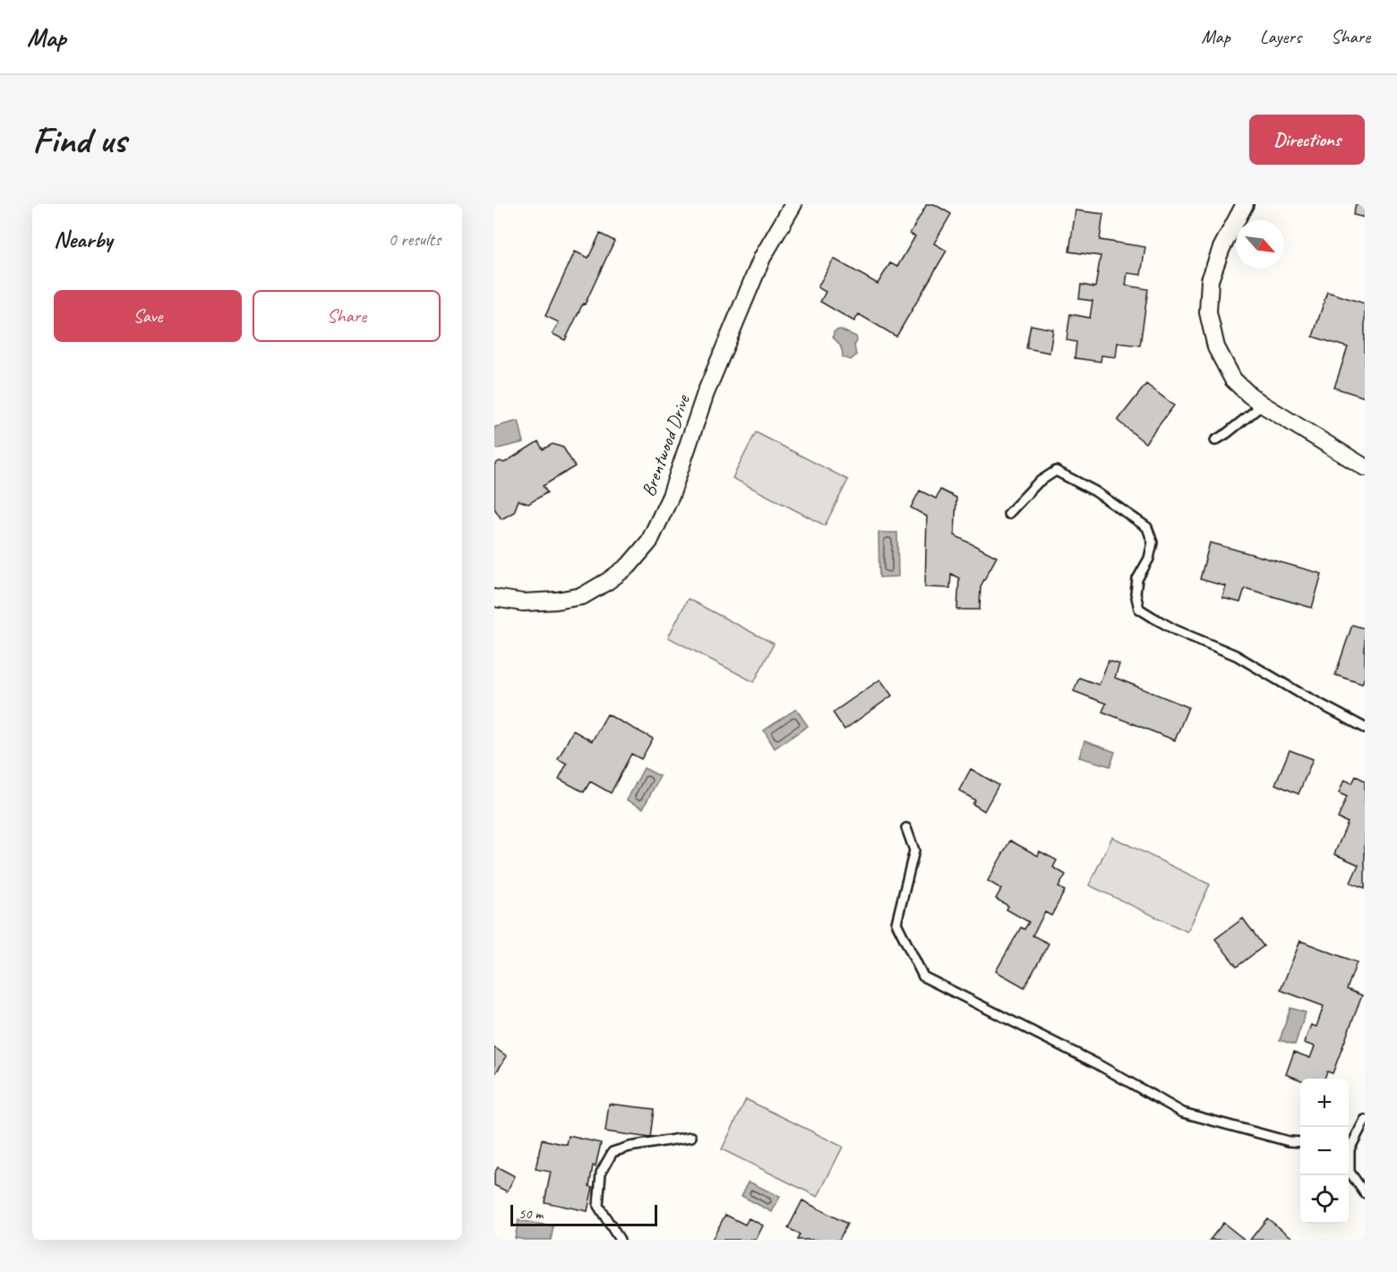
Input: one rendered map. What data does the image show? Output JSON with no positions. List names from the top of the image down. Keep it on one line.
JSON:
{"streets":{"street":["Brentwood Drive"]},"scale_bar":"50 m","north":"bottom right","page":{"header":"Map","nav":["Map","Layers","Share"],"buttons":["Directions",["Save","Share"]],"title":"Find us","heading":["Nearby","0 results"],"map_buttons":["+","−"],"scale":"50 m"}}
